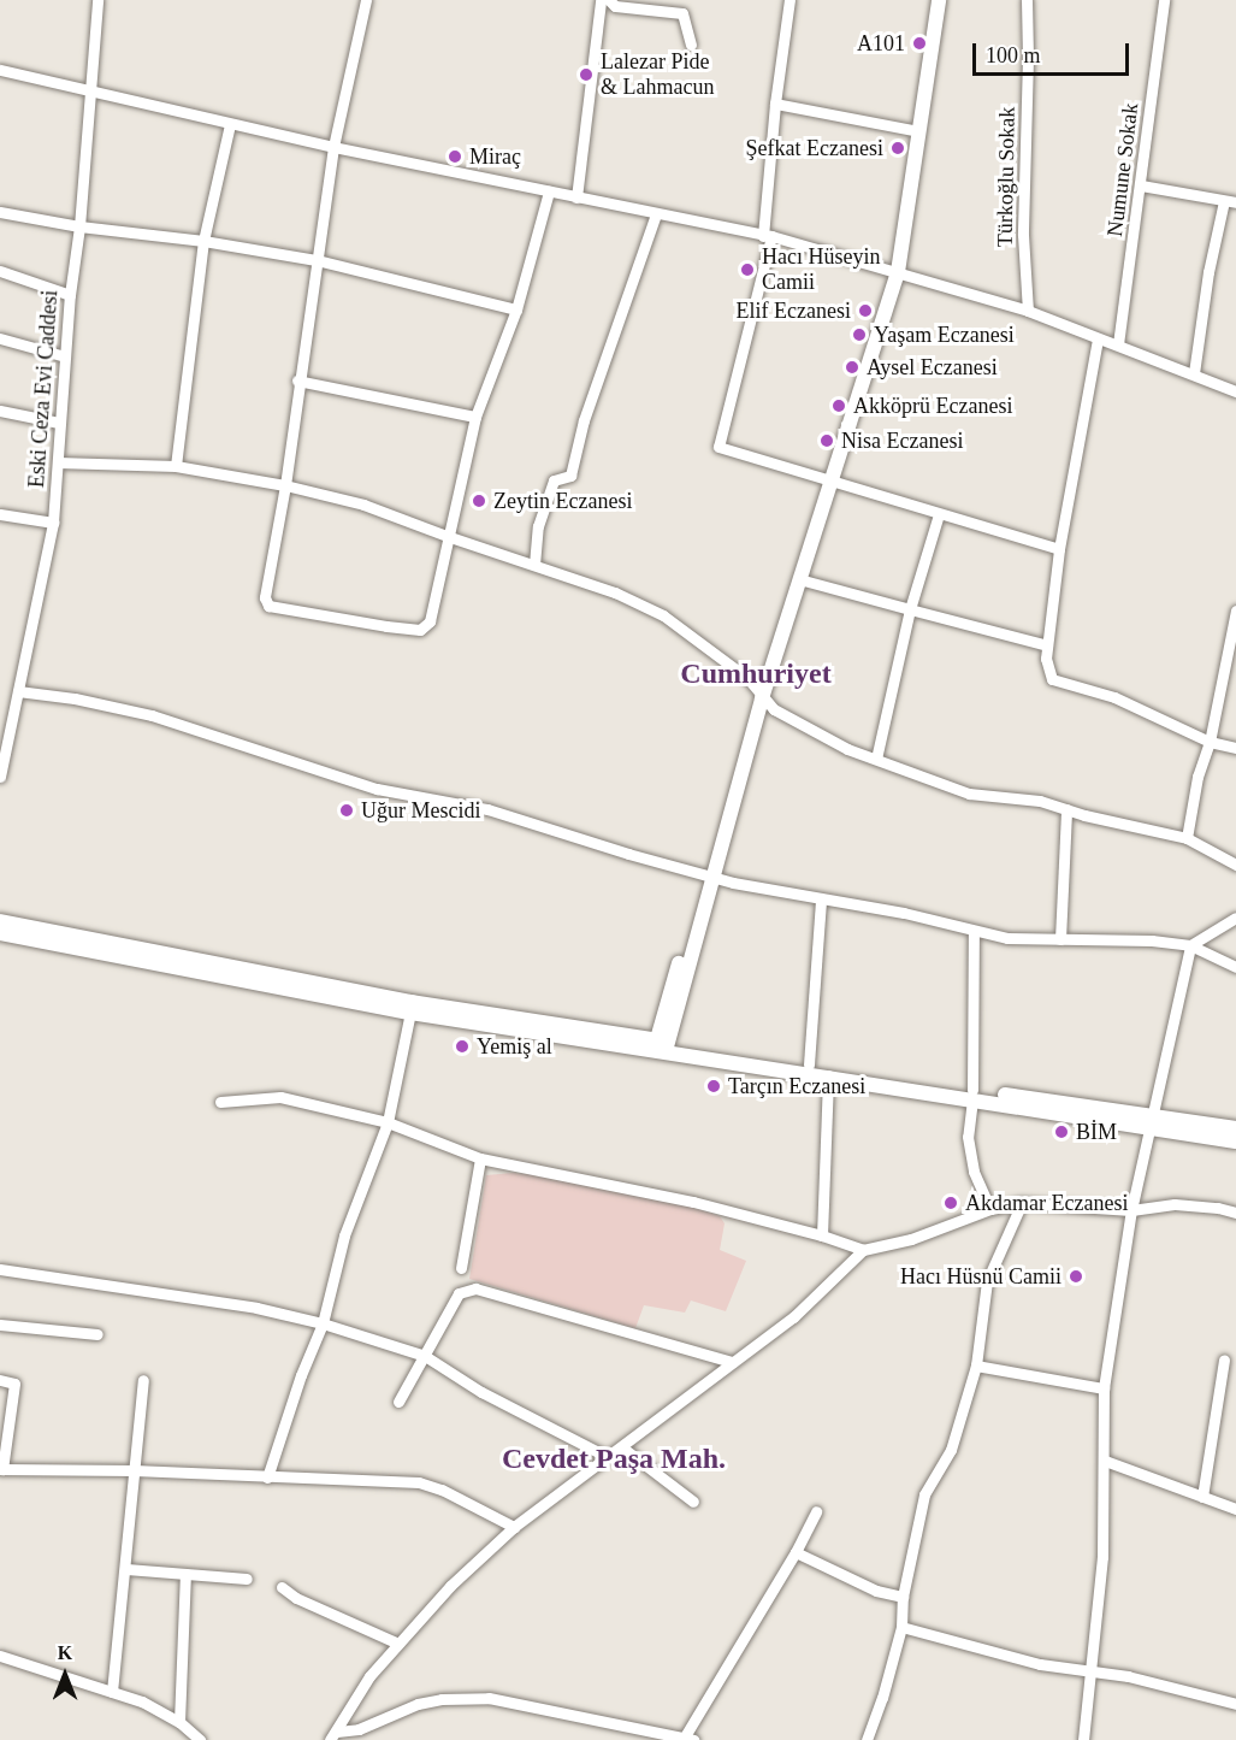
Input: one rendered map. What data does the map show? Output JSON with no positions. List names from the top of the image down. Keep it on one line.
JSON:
{"streets":{"street":["Numune Sokak","Türkoğlu Sokak","Eski Ceza Evi Caddesi"]},"districts":["Cumhuriyet","Cevdet Paşa Mah."],"places":["A101","Lalezar Pide & Lahmacun","Şefkat Eczanesi","Miraç","Hacı Hüseyin Camii","Elif Eczanesi","Yaşam Eczanesi","Aysel Eczanesi","Akköprü Eczanesi","Nisa Eczanesi","Zeytin Eczanesi","Uğur Mescidi","Yemiş al","Tarçın Eczanesi","BİM","Akdamar Eczanesi","Hacı Hüsnü Camii"],"scale_bar":"100 m","north":"top"}
